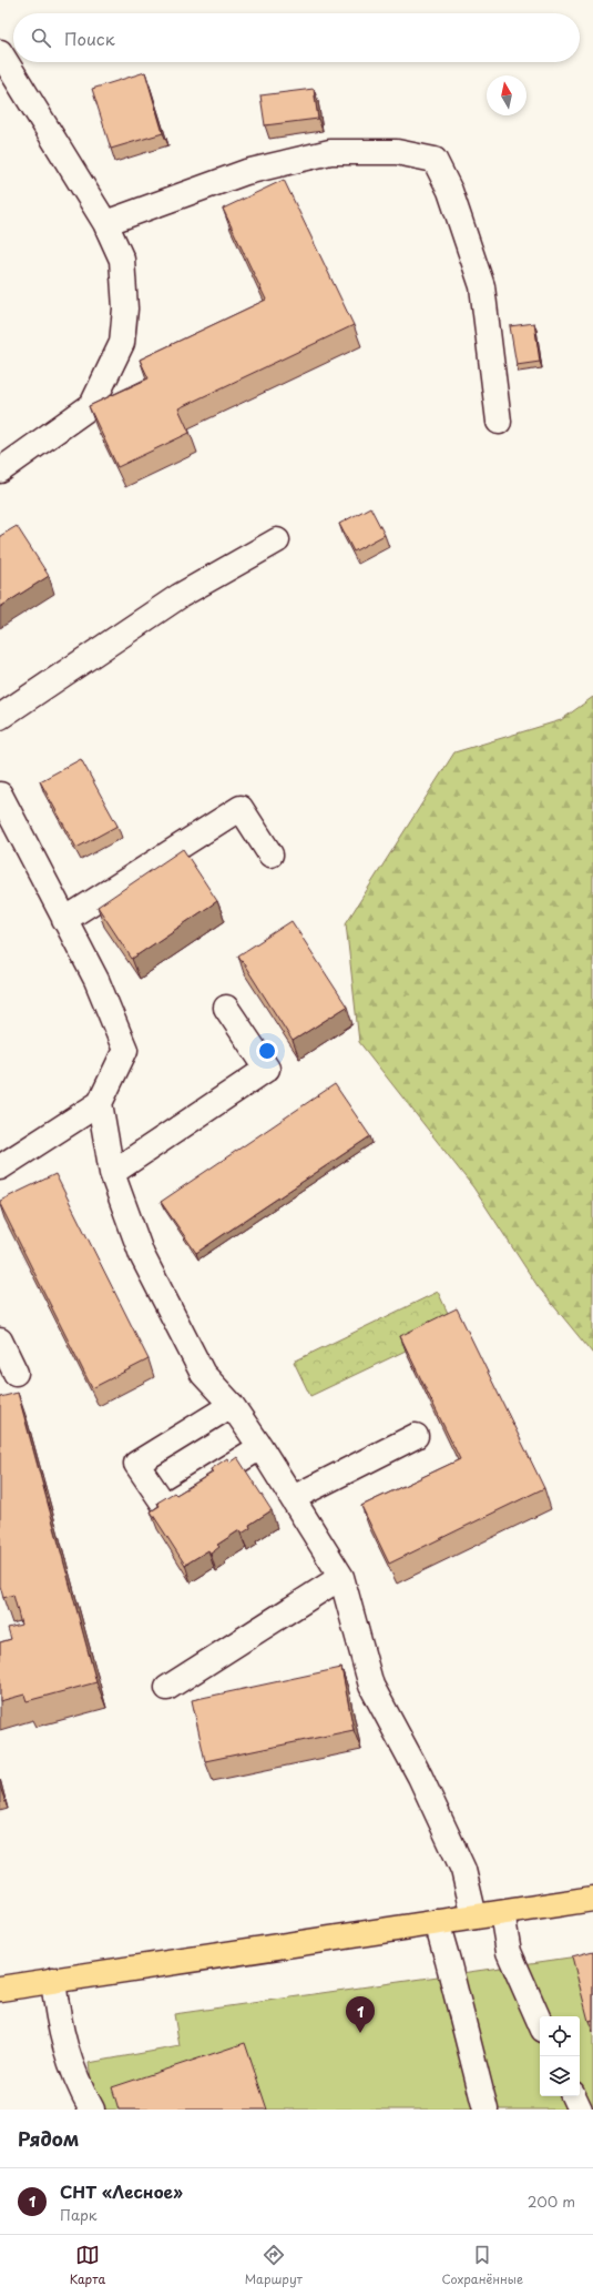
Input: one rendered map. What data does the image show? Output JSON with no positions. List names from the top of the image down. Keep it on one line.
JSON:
{"north":"top","page":{"search":"Поиск","pins":"1","heading":"Рядом","list":[{"mark":"1","name":"СНТ «Лесное»","note":"Парк","value":"200 m"}],"nav":["Карта","Маршрут","Сохранённые"]}}
